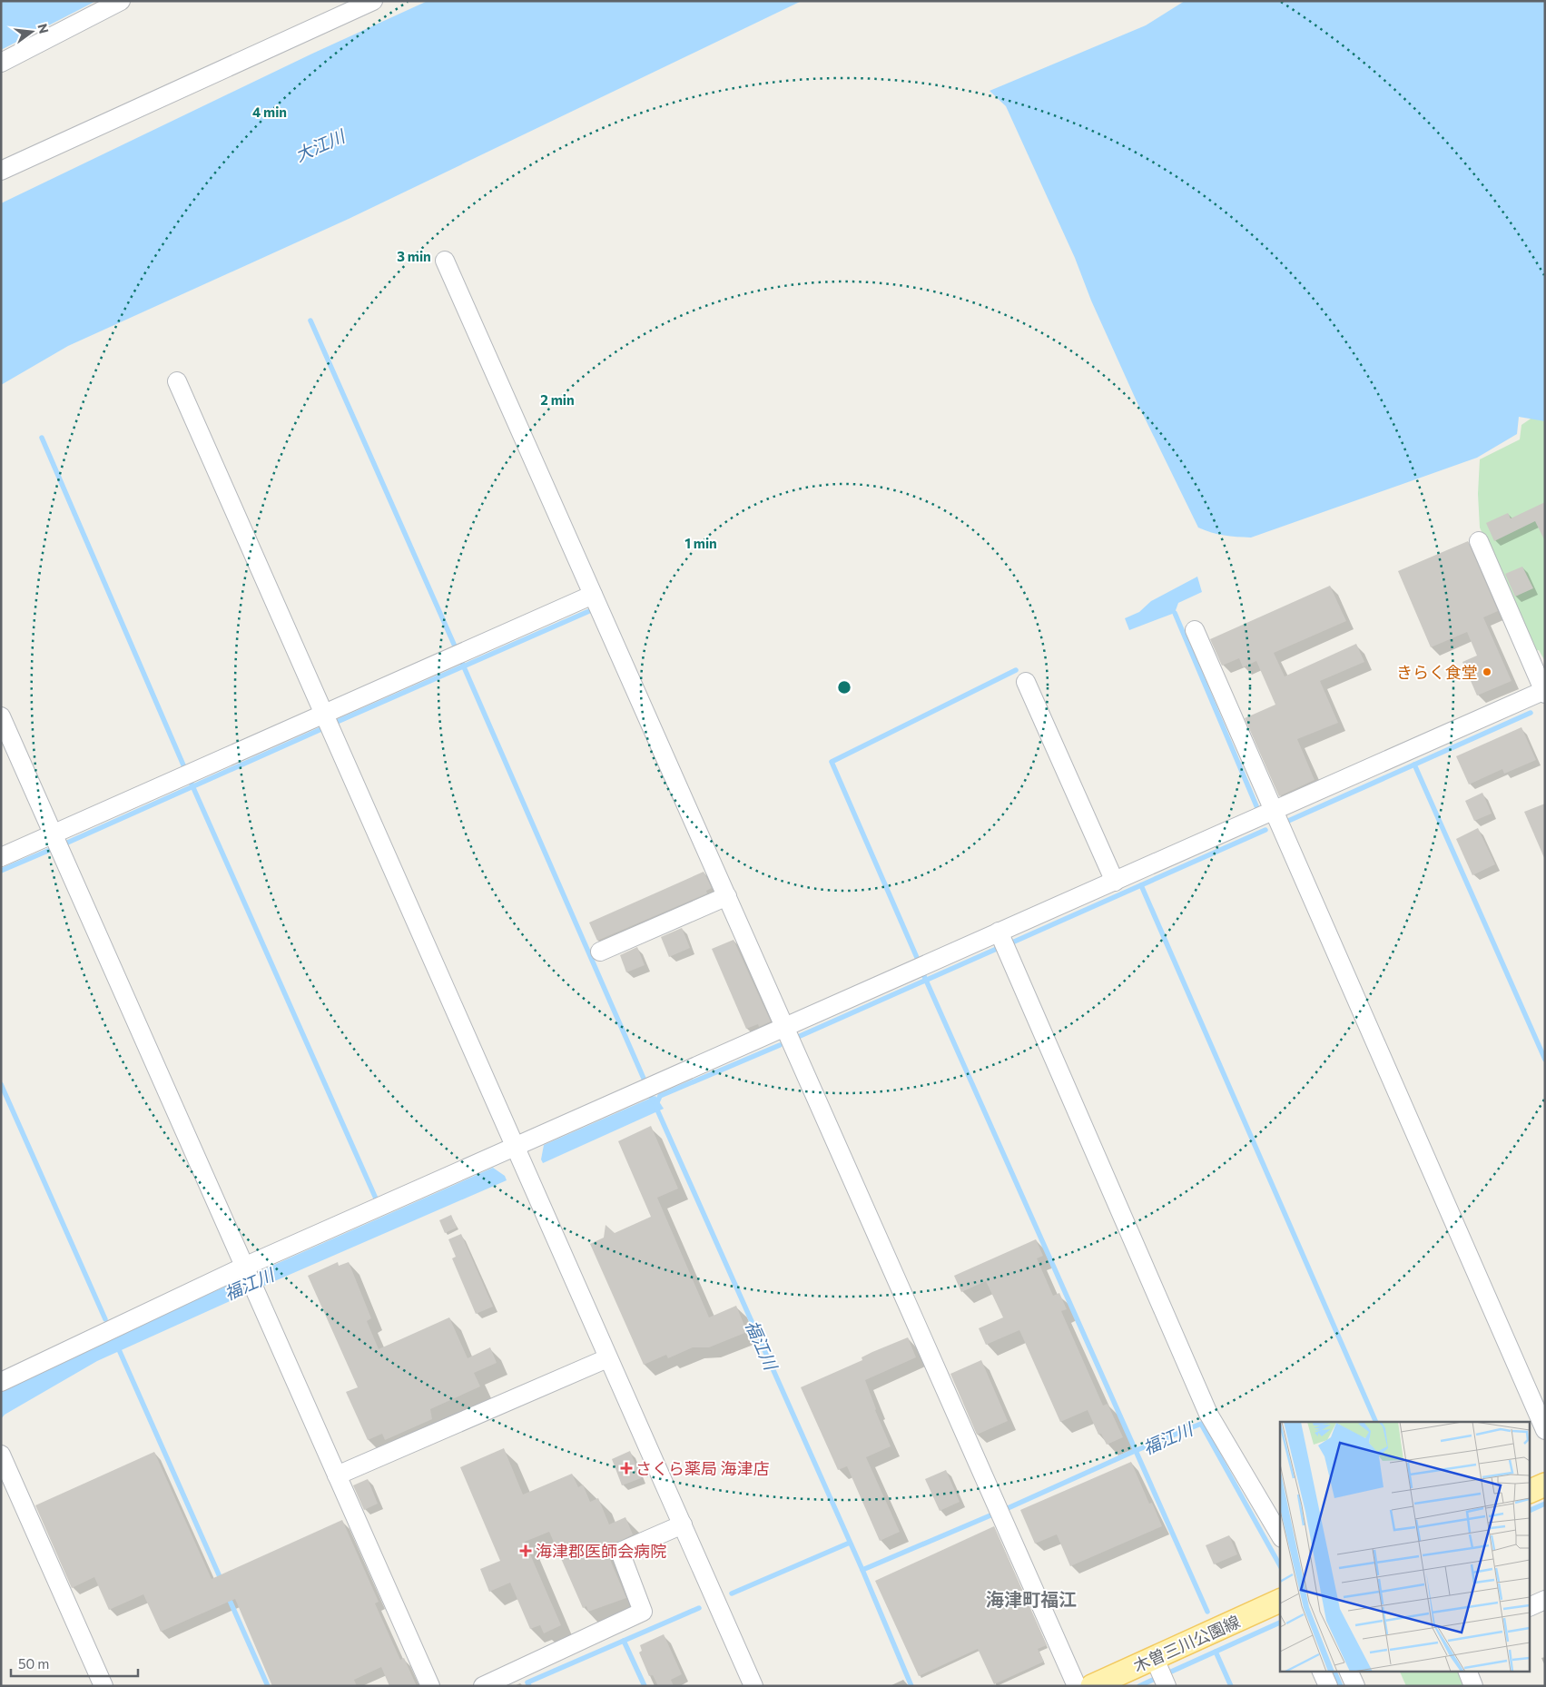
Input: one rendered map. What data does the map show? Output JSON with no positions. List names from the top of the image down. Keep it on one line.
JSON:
{"streets":{"main road":["木曽三川公園線"]},"districts":["海津町福江"],"water":["大江川","福江川"],"places":{"other":["きらく食堂"],"health":["さくら薬局 海津店","海津郡医師会病院"]},"scale_bar":"50 m","north":"right","rings":["4 min","3 min","2 min","1 min"]}
